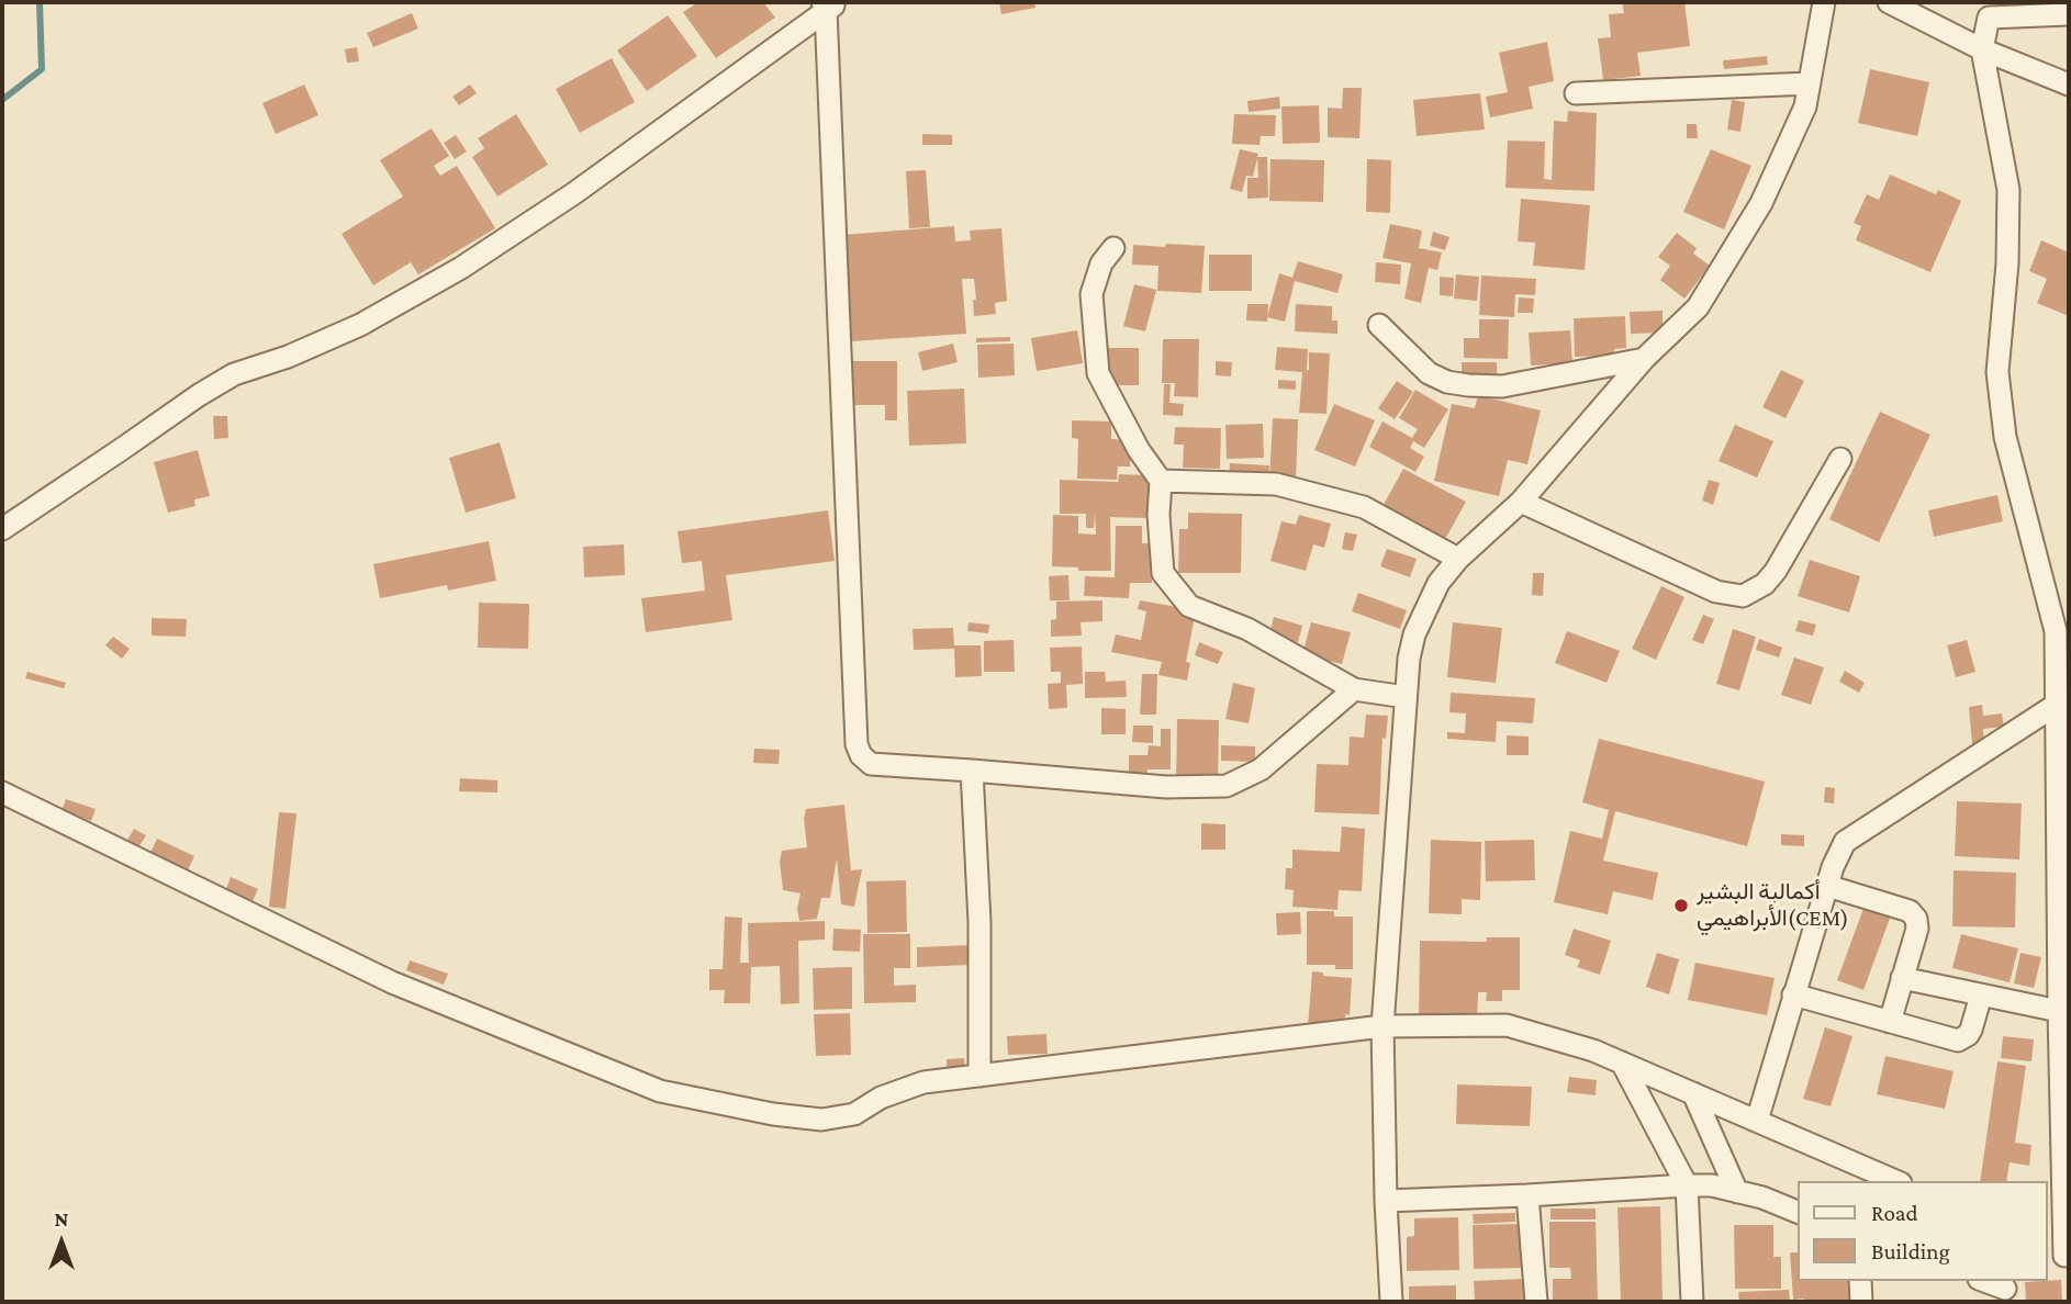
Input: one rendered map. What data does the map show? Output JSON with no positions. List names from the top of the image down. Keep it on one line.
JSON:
{"places":["أكمالية البشير الأبراهيمي(CEM)"],"legend":["Road","Building"],"north":"top"}
